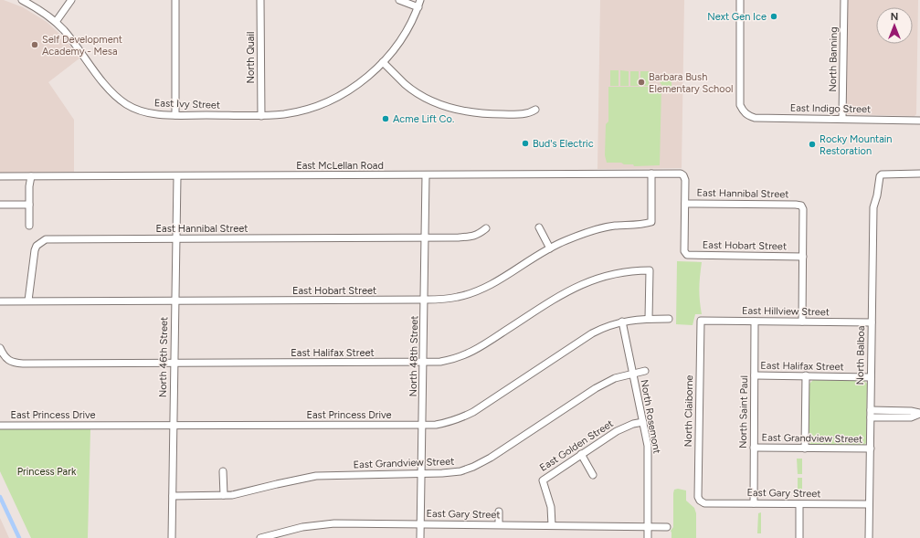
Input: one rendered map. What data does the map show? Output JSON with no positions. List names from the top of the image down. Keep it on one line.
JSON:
{"streets":{"street":["North Quail","North Banning","East Ivy Street","East Indigo Street","East McLellan Road","East Hannibal Street","East Hobart Street","East Hillview Street","East Halifax Street","North Balboa","North 48th Street","North 46th Street","North Claiborne","North Saint Paul","East Princess Drive","North Rosemont","East Grandview Street","East Golden Street","East Gary Street"]},"crossings":[["North Quail","East Ivy Street"],["North Banning","East Indigo Street"],["East McLellan Road","East Hannibal Street"],["East McLellan Road","East Hobart Street"],["East McLellan Road","North 48th Street"],["East McLellan Road","North 46th Street"],["East Hannibal Street","East Hobart Street"],["East Hannibal Street","North 48th Street"],["East Hannibal Street","North 46th Street"],["East Hobart Street","North 48th Street"],["East Hobart Street","North 46th Street"],["East Hillview Street","North Balboa"],["East Hillview Street","North Claiborne"],["East Hillview Street","North Saint Paul"],["East Halifax Street","North Balboa"],["East Halifax Street","North 48th Street"],["East Halifax Street","North 46th Street"],["East Halifax Street","North Saint Paul"],["East Halifax Street","East Princess Drive"],["North Balboa","East Grandview Street"],["North Balboa","East Gary Street"],["North 48th Street","East Princess Drive"],["North 48th Street","East Grandview Street"],["North 48th Street","East Gary Street"],["North 46th Street","East Princess Drive"],["North 46th Street","East Grandview Street"],["North Claiborne","East Gary Street"],["North Saint Paul","East Grandview Street"],["North Saint Paul","East Gary Street"],["East Princess Drive","North Rosemont"],["North Rosemont","East Grandview Street"],["North Rosemont","East Golden Street"],["North Rosemont","East Gary Street"],["East Golden Street","East Gary Street"]],"parks":["Princess Park"],"places":["Next Gen Ice","Self Development Academy - Mesa","Barbara Bush Elementary School","Acme Lift Co.","Bud's Electric","Rocky Mountain Restoration"],"north":"top"}
